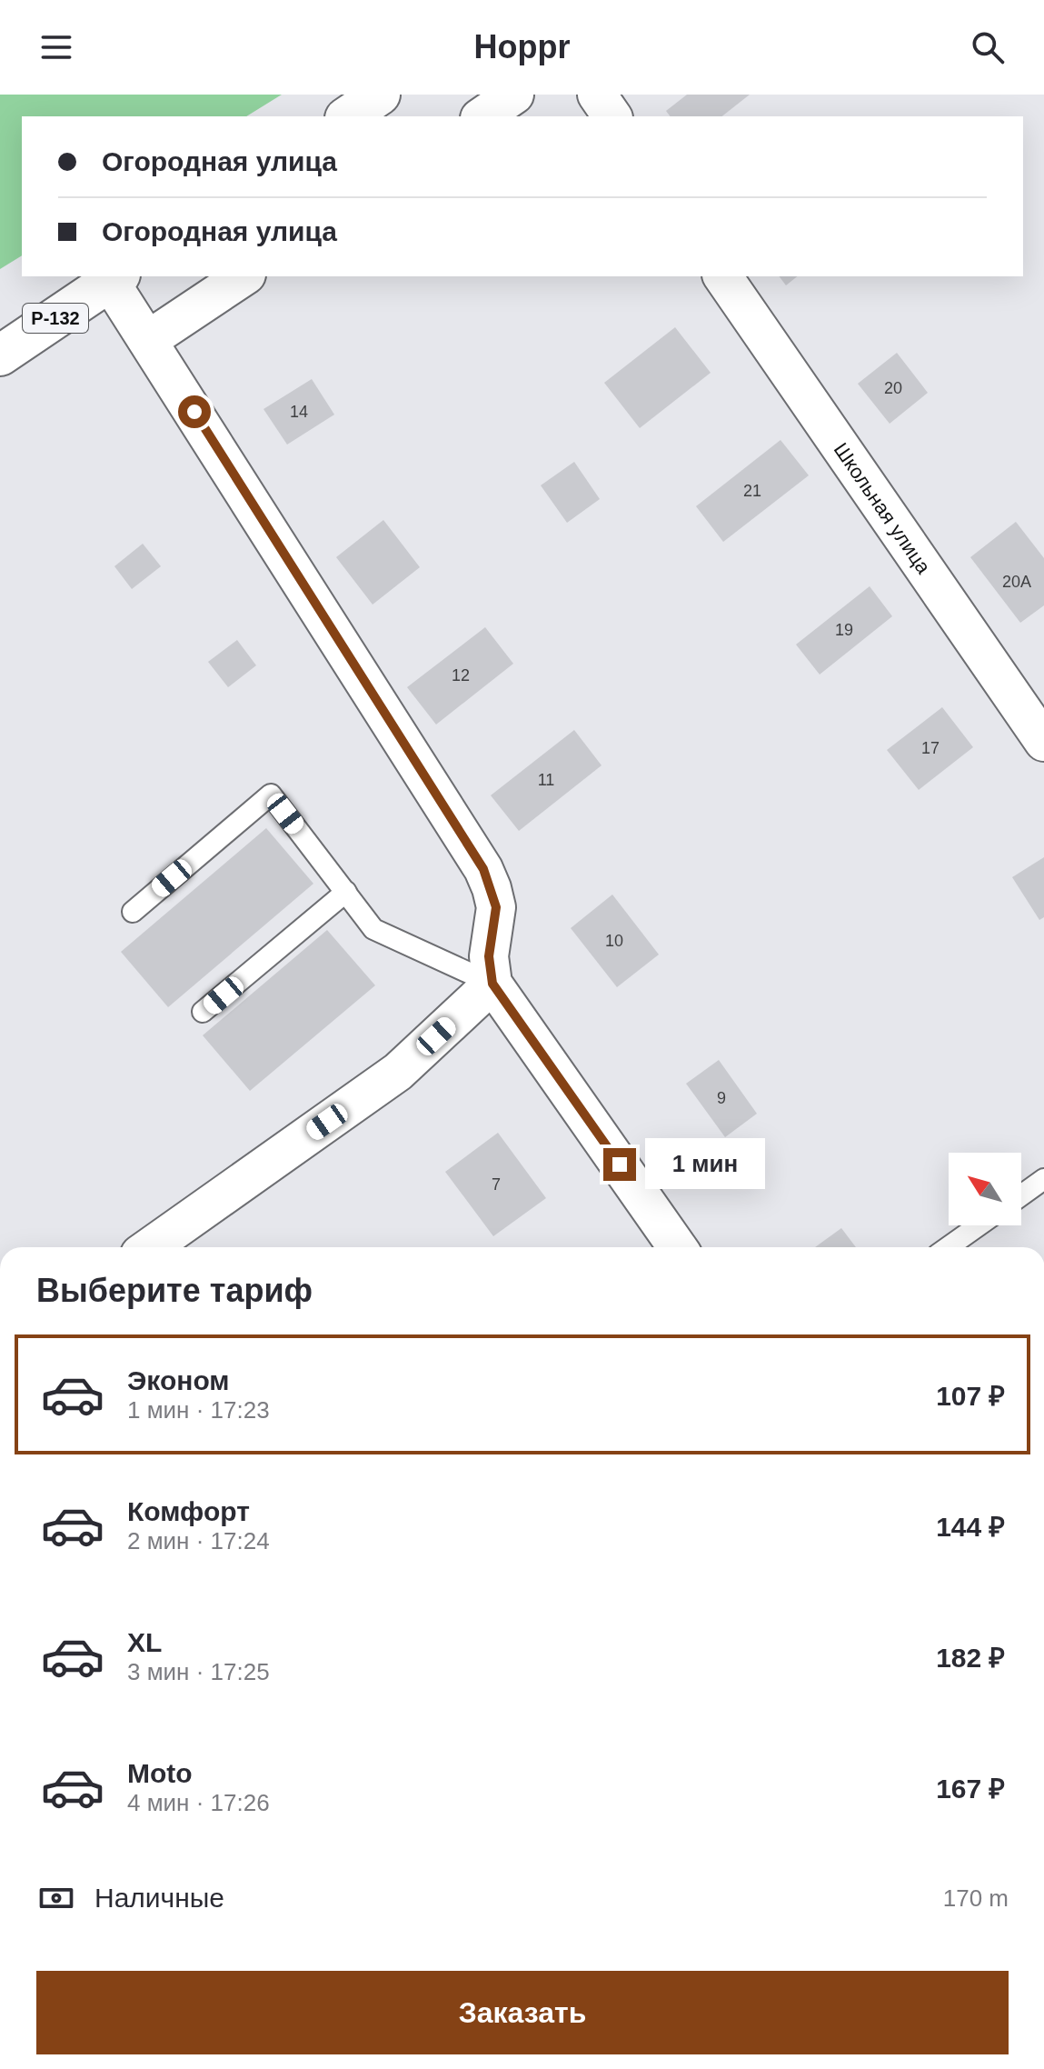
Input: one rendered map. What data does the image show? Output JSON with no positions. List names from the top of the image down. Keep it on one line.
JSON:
{"streets":{"highway":["Р-132"],"street":["Школьная улица"]},"house_numbers":["20","14","21","20А","19","12","17","11","10","9","7"],"north":"top left","page":{"header":"Hoppr","banner":["Огородная улица","Огородная улица"],"bubble":"1 мин","heading":"Выберите тариф","list":[{"name":"Эконом","note":"1 мин · 17:23","value":"107 ₽"},{"name":"Комфорт","note":"2 мин · 17:24","value":"144 ₽"},{"name":"XL","note":"3 мин · 17:25","value":"182 ₽"},{"name":"Moto","note":"4 мин · 17:26","value":"167 ₽"}],"pay":["Наличные","170 m"],"buttons":"Заказать"}}
